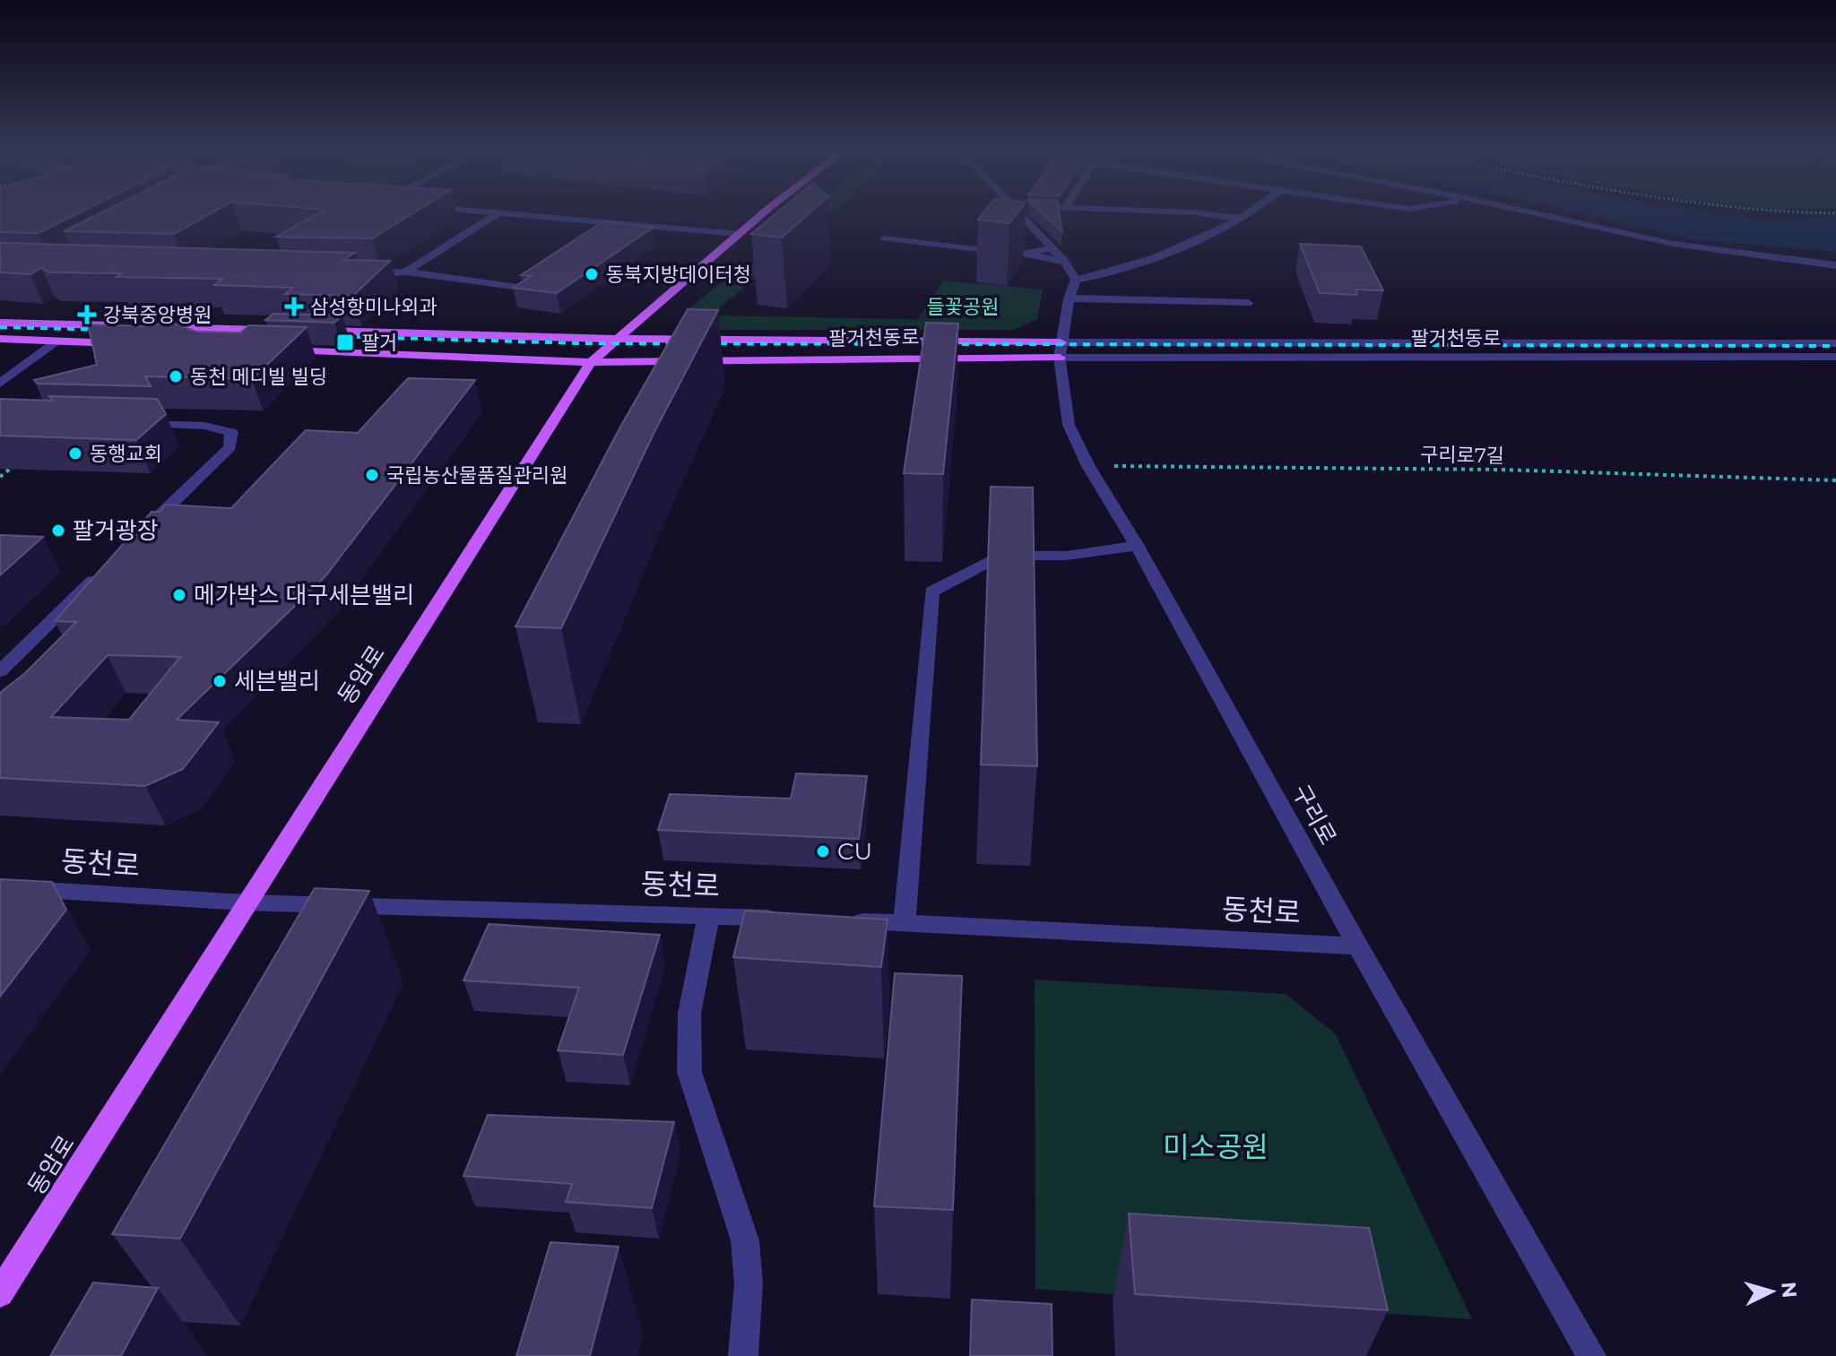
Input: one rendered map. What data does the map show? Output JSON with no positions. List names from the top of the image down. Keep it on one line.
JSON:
{"streets":{"main road":["팔거천동로","동암로"],"street":["구리로","동천로"],"path":["구리로7길"]},"crossings":[["팔거천동로","동암로"],["팔거천동로","구리로"],["구리로7길","구리로"],["동암로","동천로"],["구리로","동천로"]],"parks":["들꽃공원","미소공원"],"places":{"other":["동북지방데이터청","동천 메디빌 빌딩","동행교회","국립농산물품질관리원","팔거광장","메가박스 대구세븐밸리","세븐밸리","CU"],"health":["삼성항미나외과","강북중앙병원"],"transit":["팔거"]},"north":"right"}
